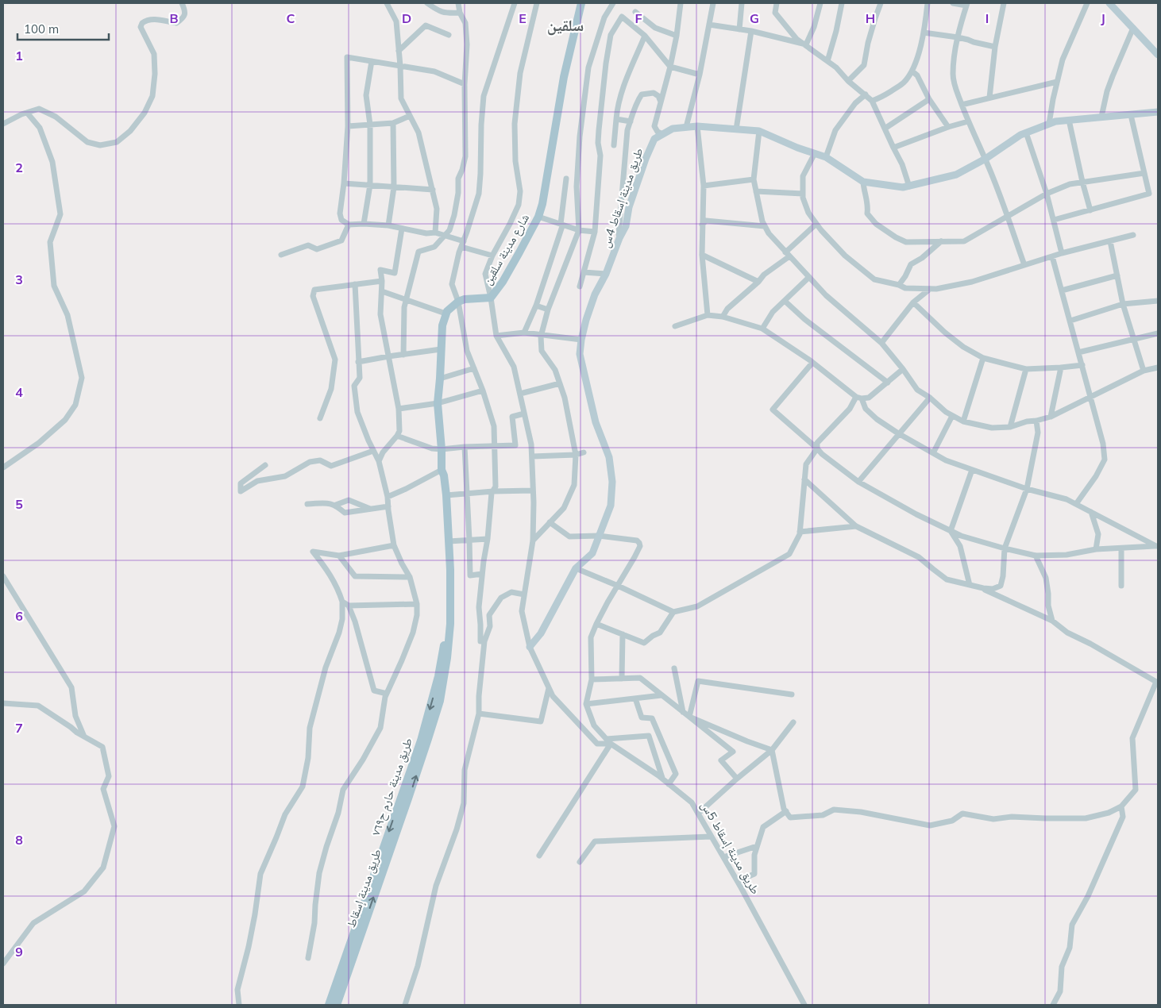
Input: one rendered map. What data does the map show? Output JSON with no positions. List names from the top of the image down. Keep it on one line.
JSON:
{"streets":{"main road":["شارع مدينة سلقين","طريق مدينة حارم ح٧٦٩","طريق مدينة إسقاط"],"street":["طريق مدينة إسقاط 4س","طريق مدينة إسقاط 5س"]},"crossings":[["طريق مدينة إسقاط 4س","طريق مدينة إسقاط 5س"],["شارع مدينة سلقين","طريق مدينة إسقاط 5س"],["طريق مدينة حارم ح٧٦٩","طريق مدينة إسقاط"]],"one_way":["طريق مدينة حارم ح٧٦٩","طريق مدينة إسقاط"],"districts":["سلقين"],"scale_bar":"100 m","grid":{"columns":["B","C","D","E","F","G","H","I","J"],"rows":["1","2","3","4","5","6","7","8","9"]}}
